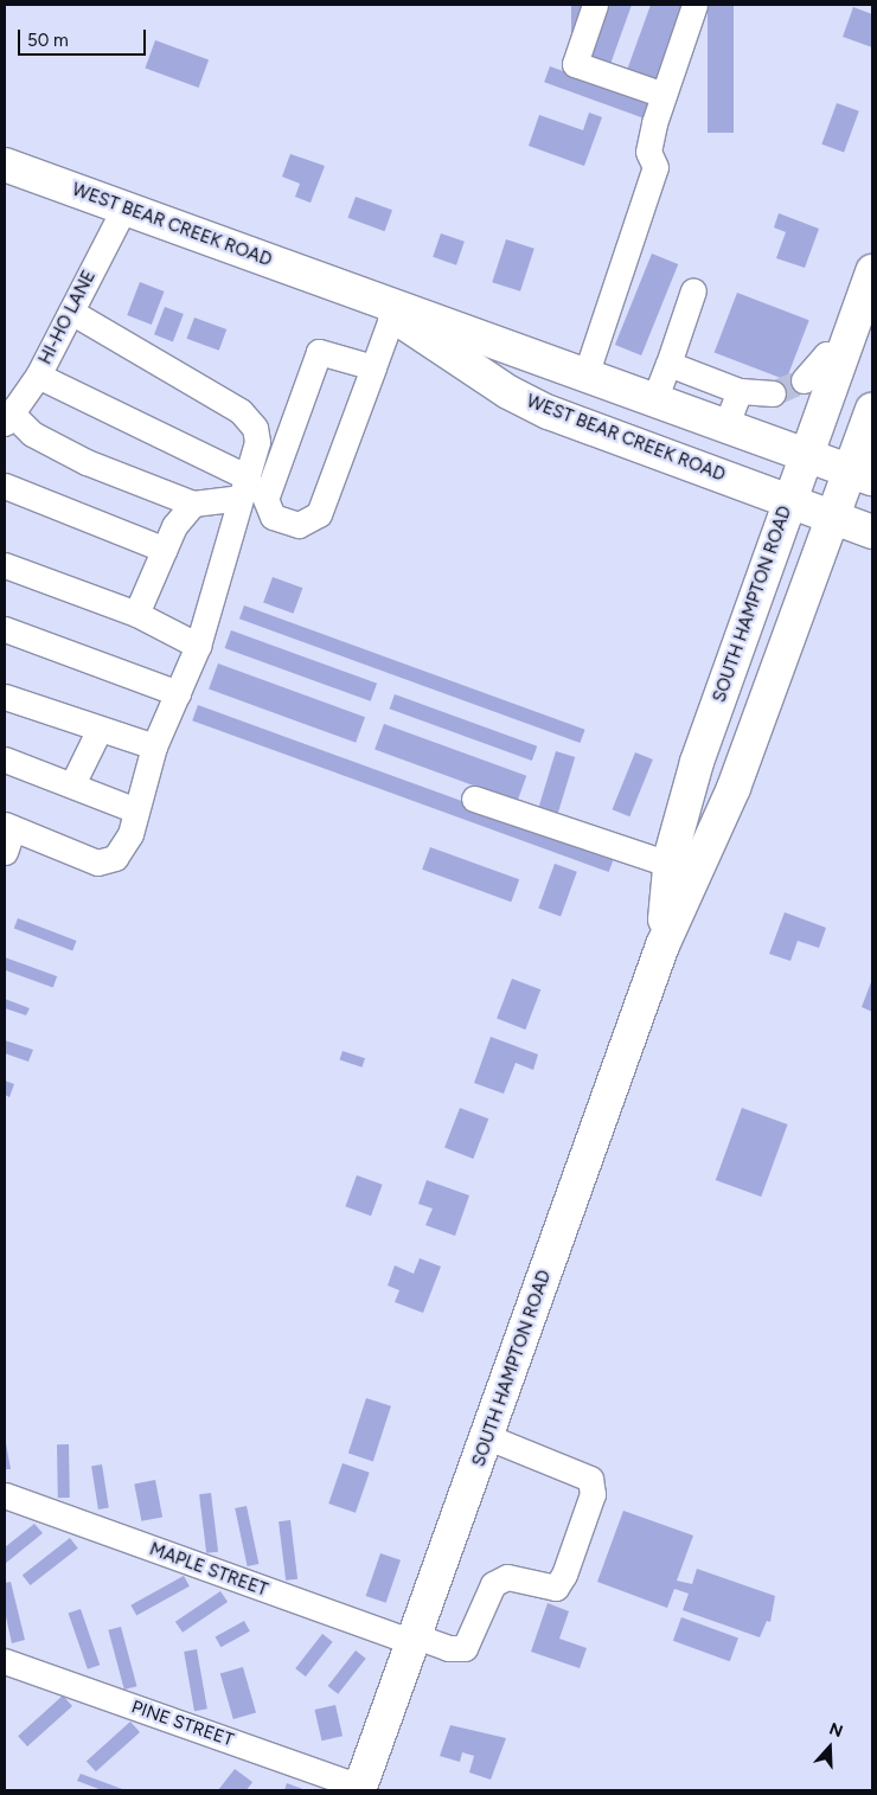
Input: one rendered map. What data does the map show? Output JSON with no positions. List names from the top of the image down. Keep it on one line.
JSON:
{"streets":{"main road":["WEST BEAR CREEK ROAD","SOUTH HAMPTON ROAD"],"street":["HI-HO LANE","MAPLE STREET","PINE STREET"]},"crossings":[["WEST BEAR CREEK ROAD","HI-HO LANE"],["WEST BEAR CREEK ROAD","SOUTH HAMPTON ROAD"],["SOUTH HAMPTON ROAD","MAPLE STREET"],["SOUTH HAMPTON ROAD","PINE STREET"]],"scale_bar":"50 m","north":"top"}
